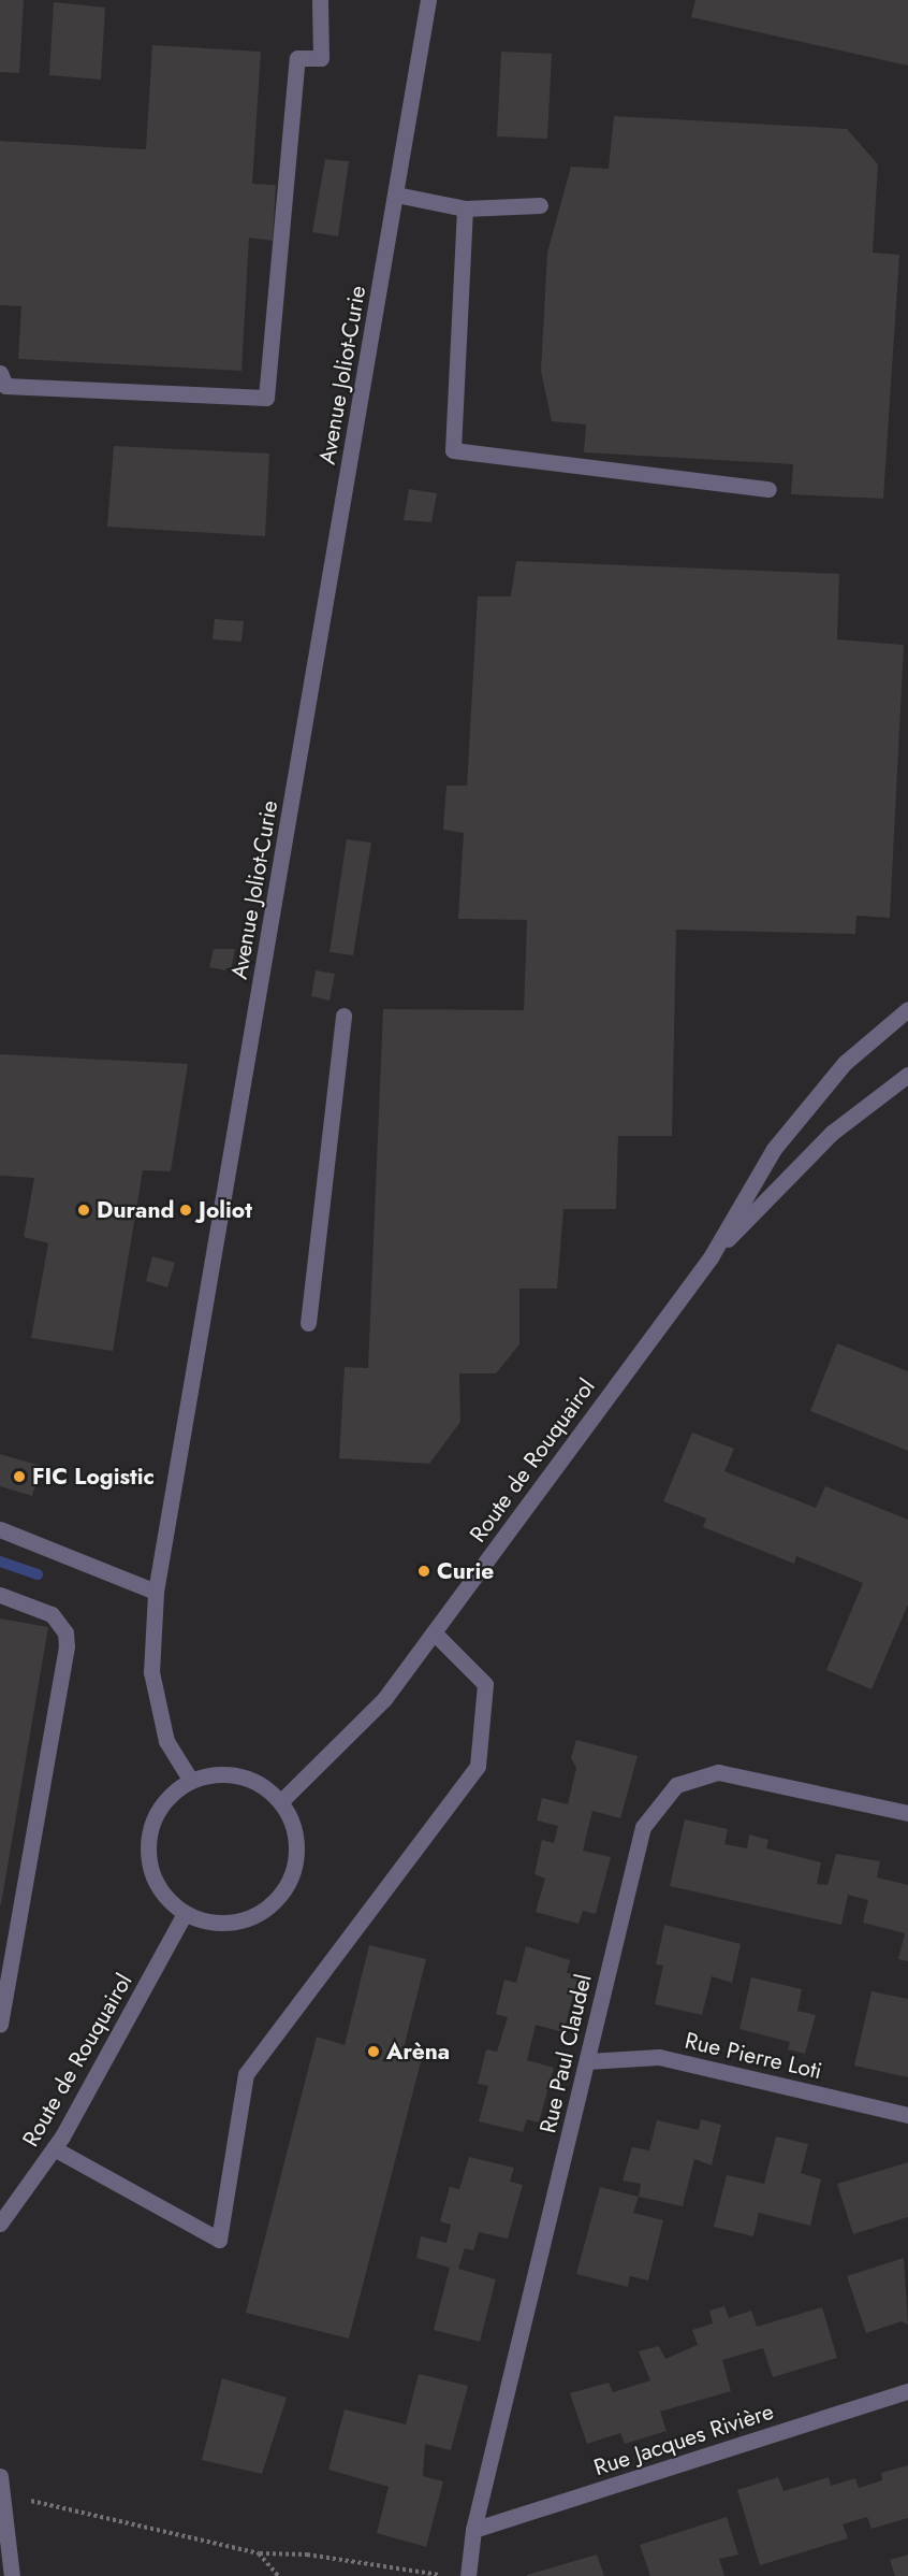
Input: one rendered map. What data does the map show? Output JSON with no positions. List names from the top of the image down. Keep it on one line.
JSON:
{"streets":{"street":["Avenue Joliot-Curie","Route de Rouquairol","Rue Paul Claudel","Rue Pierre Loti","Rue Jacques Rivière"]},"crossings":[["Avenue Joliot-Curie","Route de Rouquairol"],["Rue Paul Claudel","Rue Pierre Loti"],["Rue Paul Claudel","Rue Jacques Rivière"]],"places":["Durand","Joliot","FIC Logistic","Curie","Arèna"]}
